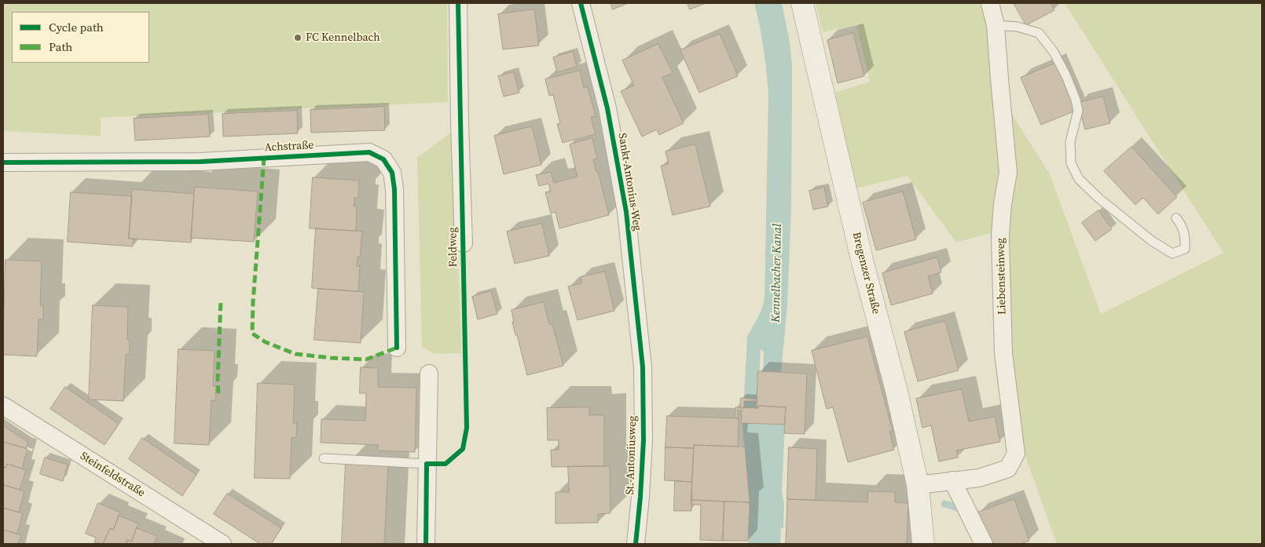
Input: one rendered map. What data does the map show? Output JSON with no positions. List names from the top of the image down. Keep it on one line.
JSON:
{"streets":{"main road":["Bregenzer Straße"],"street":["Achstraße","Sankt-Antonius-Weg","Feldweg","Liebensteinweg","St.-Antoniusweg","Steinfeldstraße"]},"crossings":[["Sankt-Antonius-Weg","St.-Antoniusweg"],["Bregenzer Straße","Liebensteinweg"]],"water":["Kennelbacher Kanal"],"places":["FC Kennelbach"],"legend":["Cycle path","Path"]}
